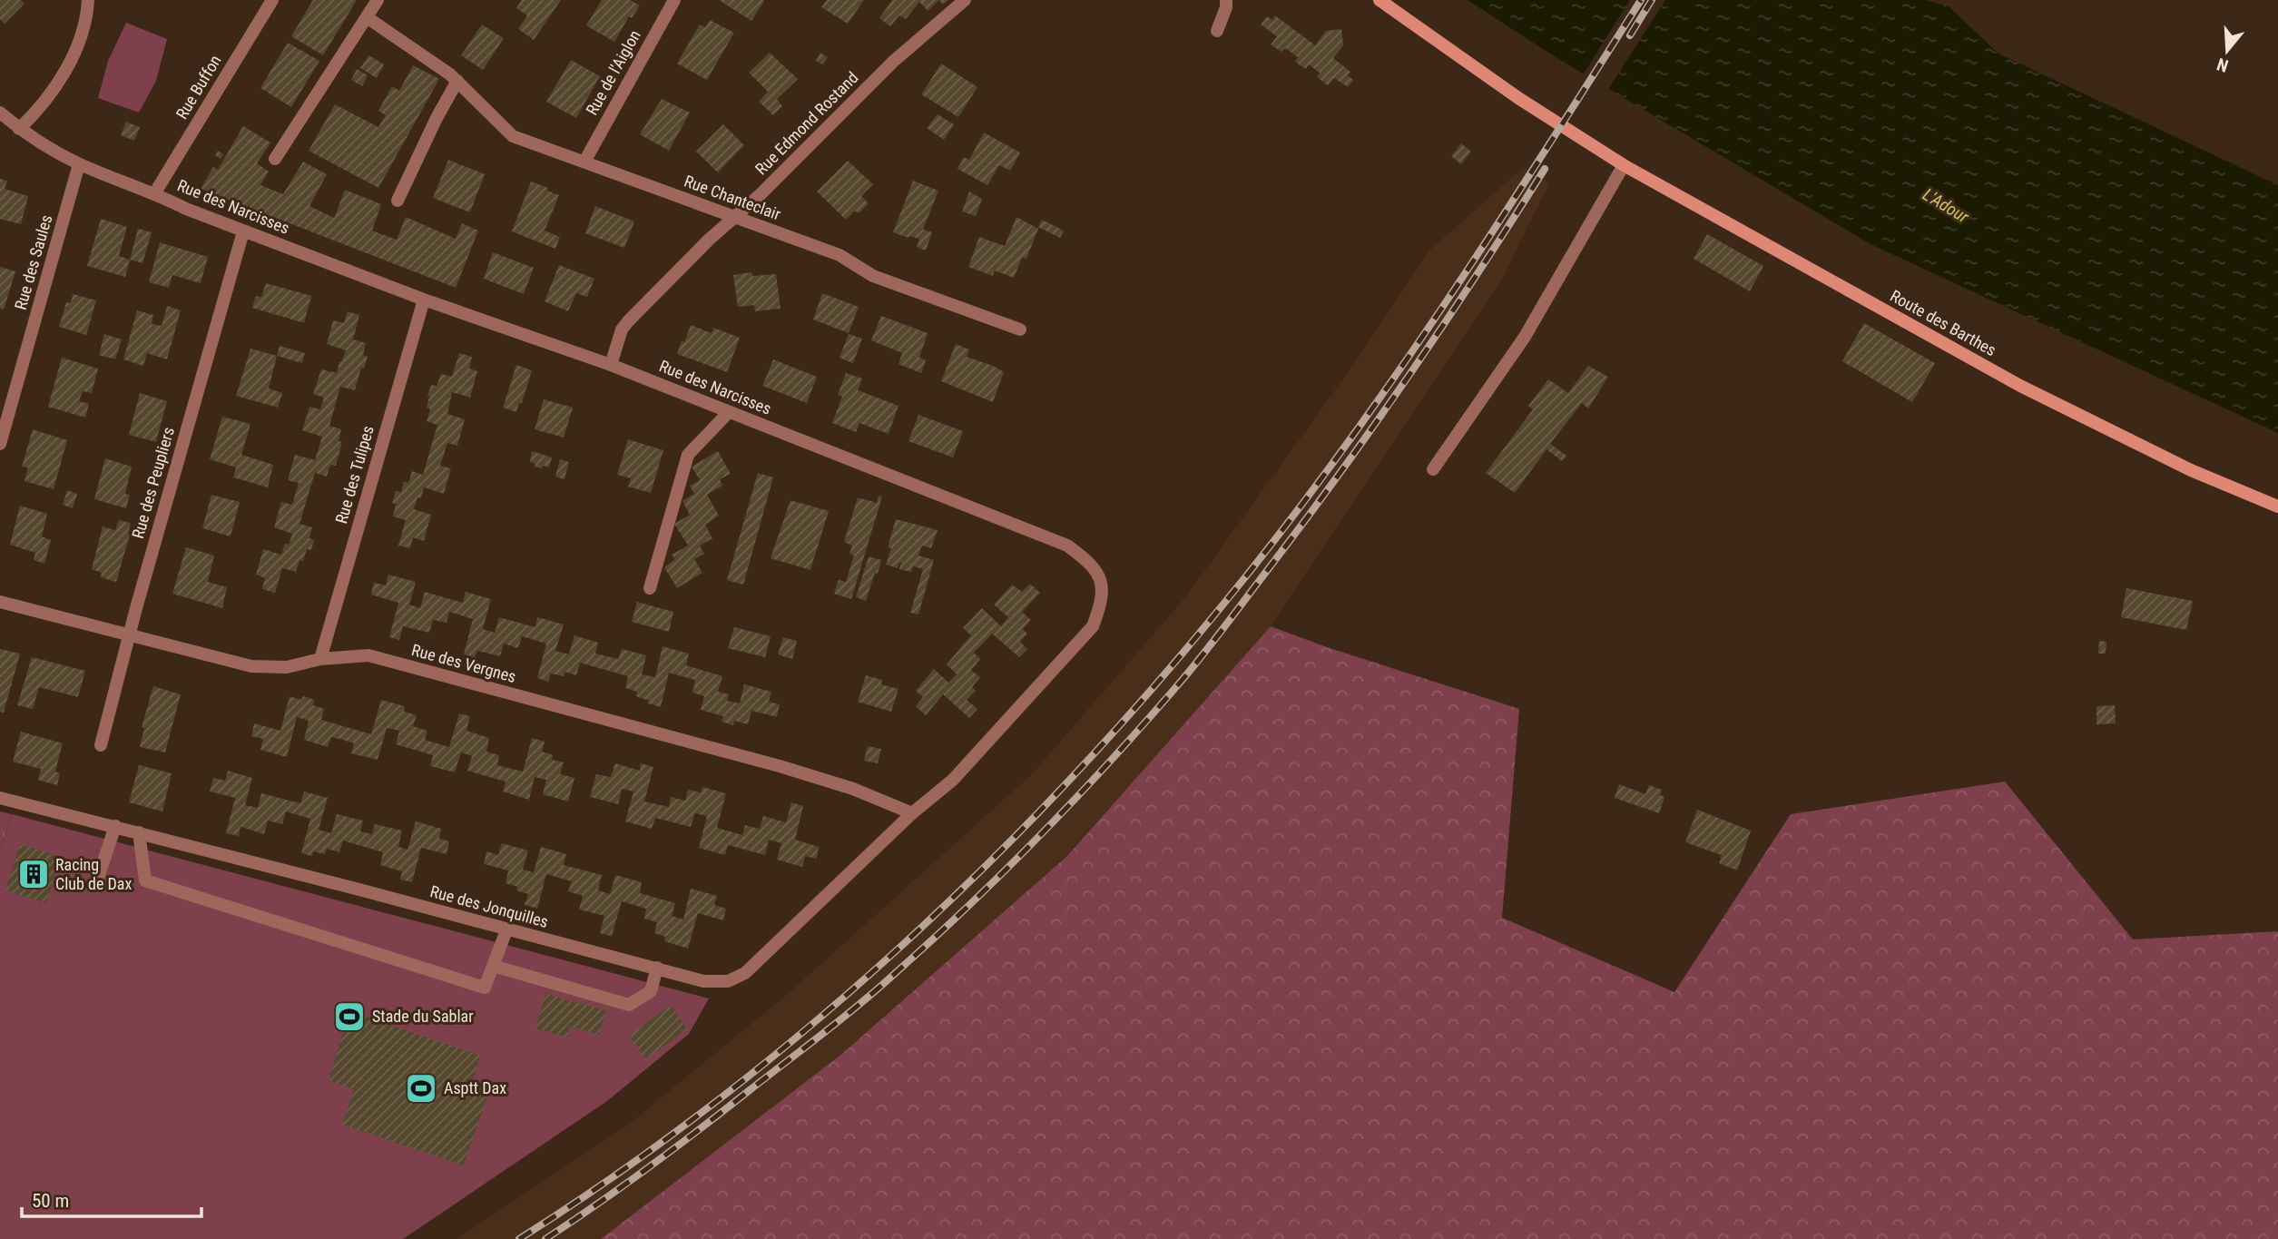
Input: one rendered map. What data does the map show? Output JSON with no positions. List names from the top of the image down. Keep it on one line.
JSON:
{"streets":{"main road":["Route des Barthes"],"street":["Rue de l'Aiglon","Rue Buffon","Rue Edmond Rostand","Rue Chanteclair","Rue des Narcisses","Rue des Saules","Rue des Tulipes","Rue des Peupliers","Rue des Vergnes","Rue des Jonquilles"]},"crossings":[["Rue de l'Aiglon","Rue Chanteclair"],["Rue Buffon","Rue des Narcisses"],["Rue Edmond Rostand","Rue Chanteclair"],["Rue Edmond Rostand","Rue des Narcisses"],["Rue des Narcisses","Rue des Saules"],["Rue des Narcisses","Rue des Tulipes"],["Rue des Narcisses","Rue des Peupliers"],["Rue des Narcisses","Rue des Vergnes"],["Rue des Narcisses","Rue des Jonquilles"],["Rue des Tulipes","Rue des Vergnes"],["Rue des Peupliers","Rue des Vergnes"],["Rue des Vergnes","Rue des Jonquilles"]],"water":["L'Adour"],"places":{"building":["Racing Club de Dax"],"sports":["Stade du Sablar","Asptt Dax"]},"scale_bar":"50 m","north":"bottom"}
